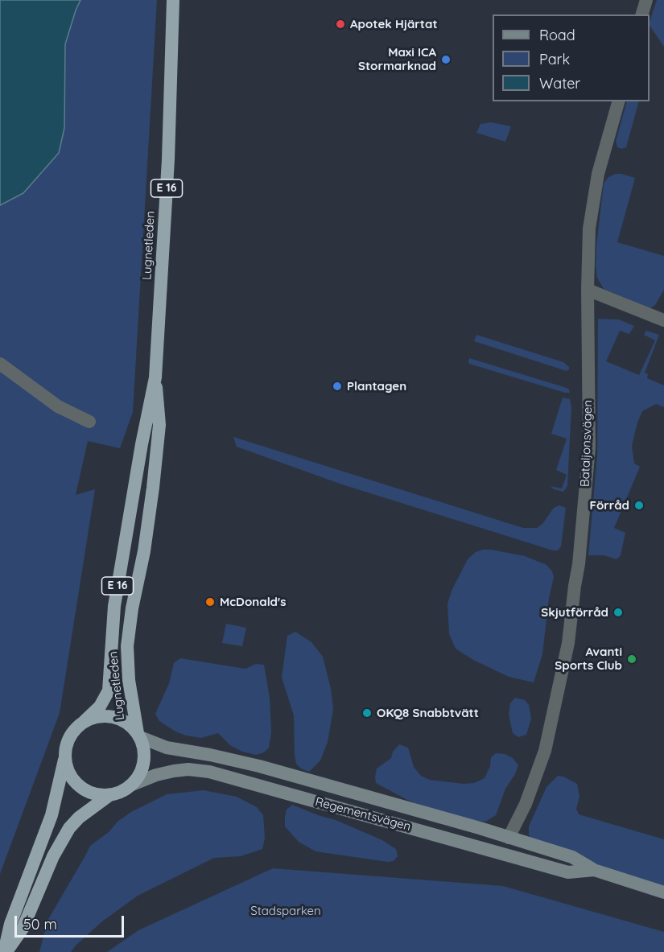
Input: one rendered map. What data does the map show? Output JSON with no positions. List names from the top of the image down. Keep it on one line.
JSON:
{"streets":{"highway":["E 16","Lugnetleden"],"main road":["Regementsvägen"],"street":["Bataljonsvägen"]},"crossings":[["E 16","Lugnetleden"],["E 16","Regementsvägen"],["Lugnetleden","Regementsvägen"],["Bataljonsvägen","Regementsvägen"]],"parks":["Stadsparken"],"places":["Apotek Hjärtat","Maxi ICA Stormarknad","Plantagen","Förråd","McDonald's","Skjutförråd","Avanti Sports Club","OKQ8 Snabbtvätt"],"legend":["Road","Park","Water"],"scale_bar":"50 m"}
